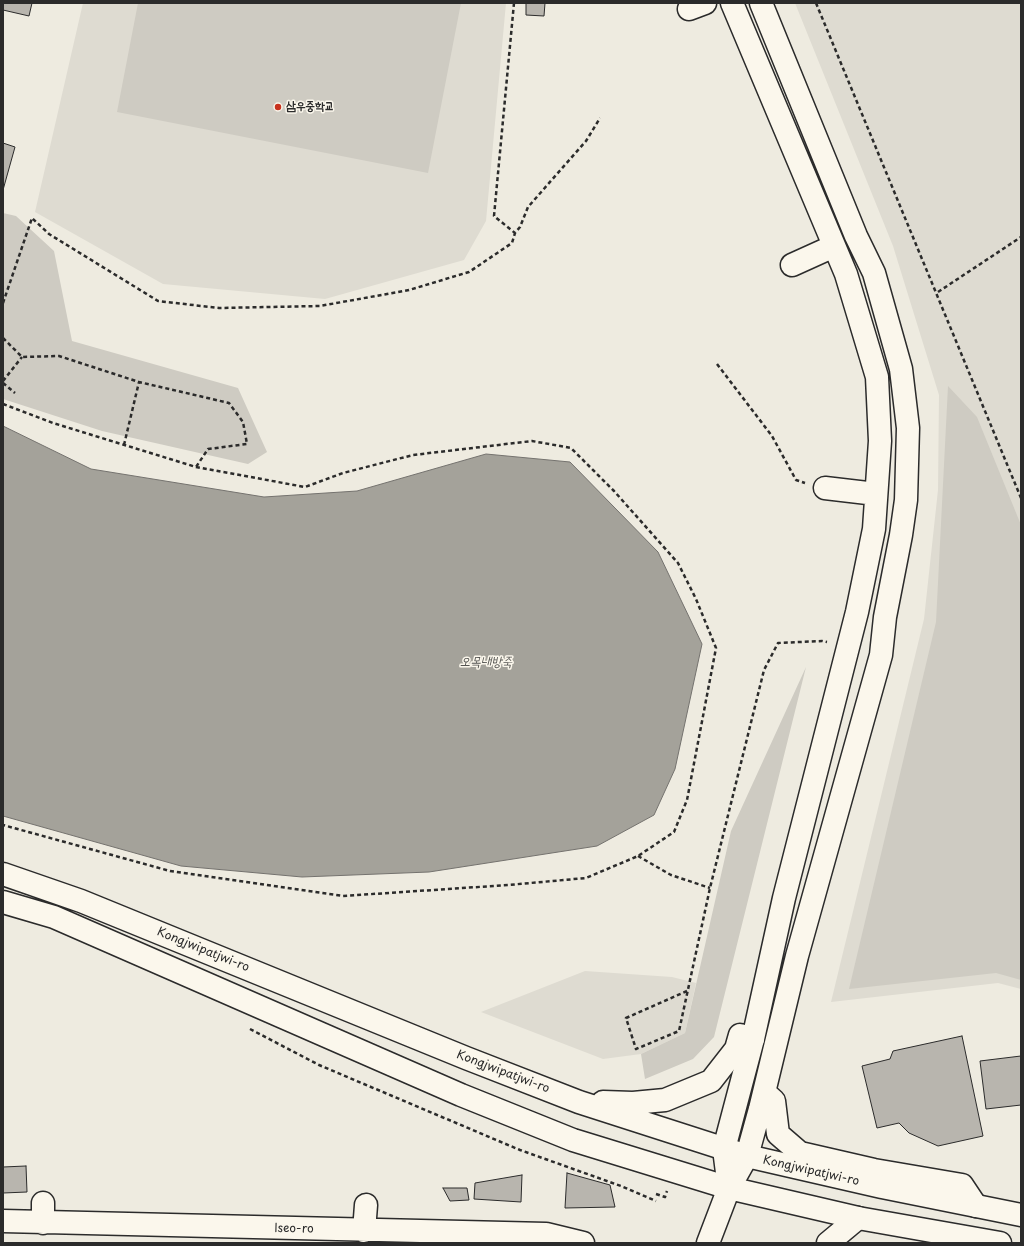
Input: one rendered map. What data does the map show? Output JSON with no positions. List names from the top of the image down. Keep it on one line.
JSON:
{"streets":{"street":["Kongjwipatjwi-ro","Iseo-ro"]},"water":["오목내방죽"],"places":["삼우중학교"]}
